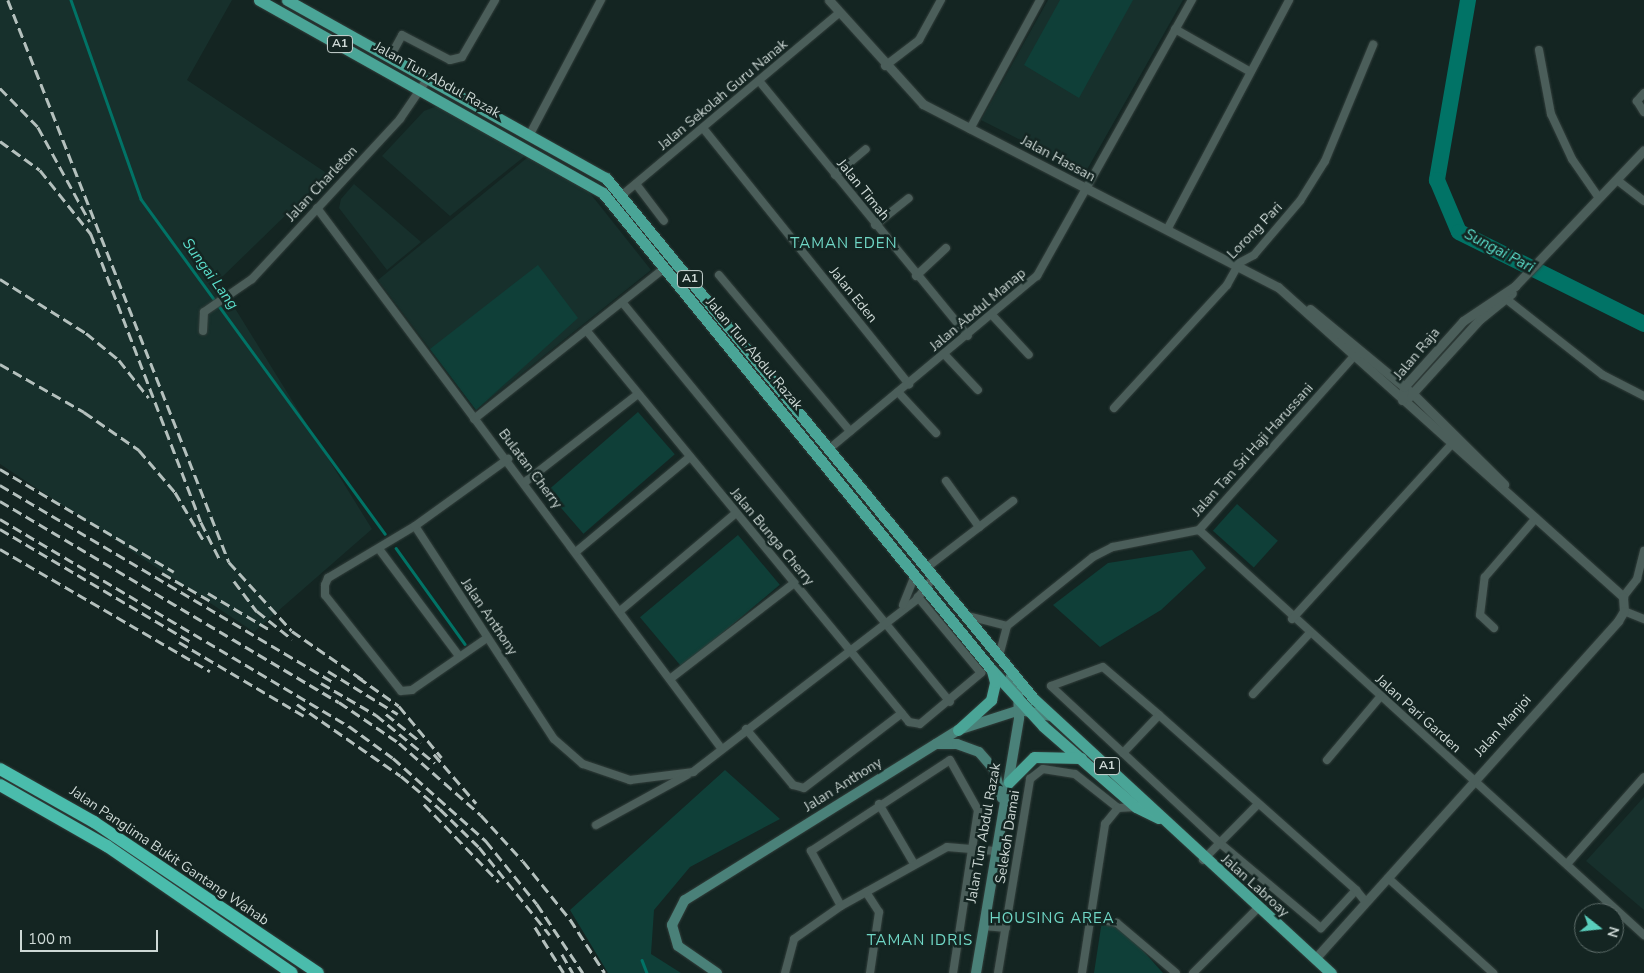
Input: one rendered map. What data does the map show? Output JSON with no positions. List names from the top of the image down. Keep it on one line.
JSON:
{"streets":{"highway":["Jalan Panglima Bukit Gantang Wahab"],"main road":["A1","Jalan Tun Abdul Razak","Jalan Anthony","Jalan Labroay"],"street":["Jalan Sekolah Guru Nanak","Jalan Hassan","Jalan Charleton","Jalan Timah","Lorong Pari","Jalan Eden","Jalan Abdul Manap","Jalan Raja","Jalan Tan Sri Haji Harussani","Bulatan Cherry","Jalan Bunga Cherry","Jalan Pari Garden","Jalan Manjoi","Selekoh Damai"]},"crossings":[["Jalan Tun Abdul Razak","Jalan Sekolah Guru Nanak"],["Jalan Tun Abdul Razak","Jalan Charleton"],["Jalan Tun Abdul Razak","Jalan Abdul Manap"],["Jalan Tun Abdul Razak","Jalan Bunga Cherry"],["Jalan Tun Abdul Razak","Jalan Anthony"],["Jalan Tun Abdul Razak","Jalan Labroay"],["Jalan Sekolah Guru Nanak","Jalan Hassan"],["Jalan Sekolah Guru Nanak","Jalan Timah"],["Jalan Sekolah Guru Nanak","Jalan Eden"],["Jalan Hassan","Lorong Pari"],["Jalan Hassan","Jalan Abdul Manap"],["Jalan Hassan","Jalan Raja"],["Jalan Hassan","Jalan Tan Sri Haji Harussani"],["Jalan Charleton","Bulatan Cherry"],["Jalan Timah","Jalan Abdul Manap"],["Jalan Eden","Jalan Abdul Manap"],["Jalan Tan Sri Haji Harussani","Jalan Pari Garden"],["Jalan Pari Garden","Jalan Manjoi"],["Jalan Manjoi","Jalan Labroay"]],"districts":["TAMAN EDEN","HOUSING AREA","TAMAN IDRIS"],"water":["Sungai Pari","Sungai Lang"],"scale_bar":"100 m","north":"right"}
